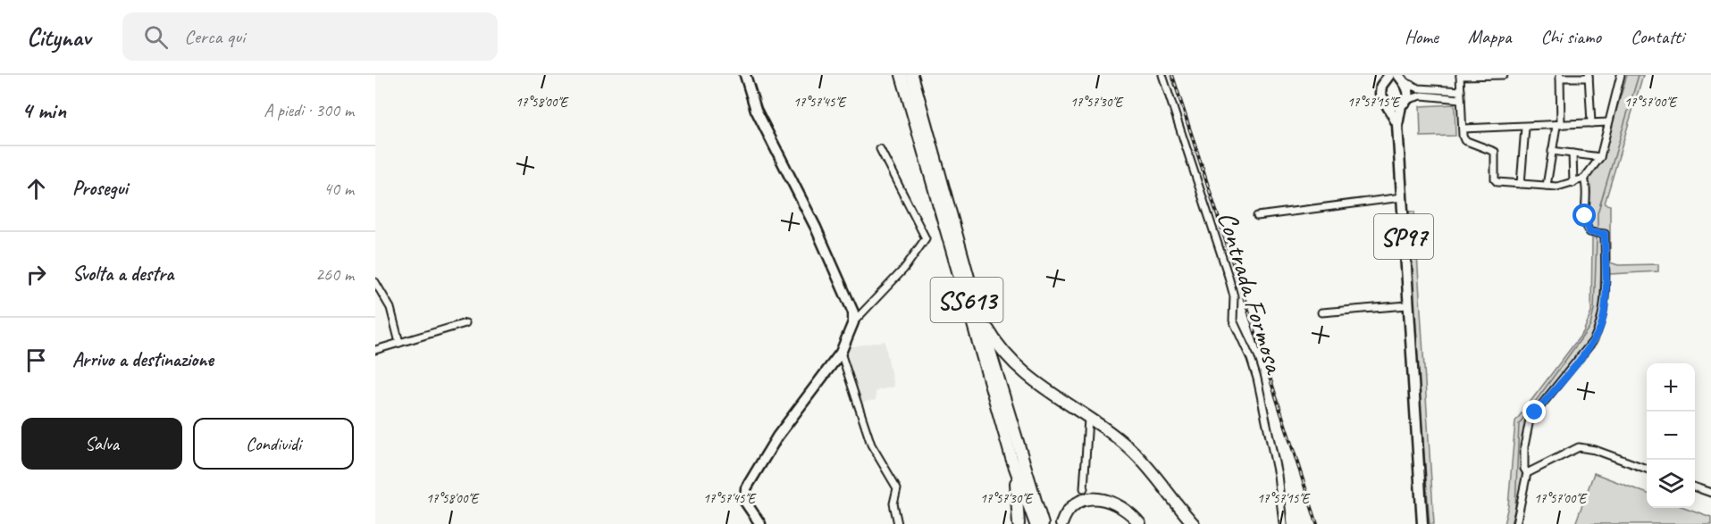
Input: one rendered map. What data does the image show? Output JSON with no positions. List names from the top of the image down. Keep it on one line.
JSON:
{"streets":{"highway":["SS613"],"main road":["SP97"],"street":["Contrada Formosa"]},"page":{"header":"Citynav","search":"Cerca qui","nav":["Home","Mappa","Chi siamo","Contatti"],"heading":["4 min","A piedi · 300 m"],"list":[["Prosegui","40 m"],["Svolta a destra","260 m"],"Arrivo a destinazione"],"map_buttons":["+","−"],"buttons":["Salva","Condividi"]},"coordinates":["17°58'00\"E","17°57'45\"E","17°57'30\"E","17°57'15\"E","17°57'00\"E"]}
